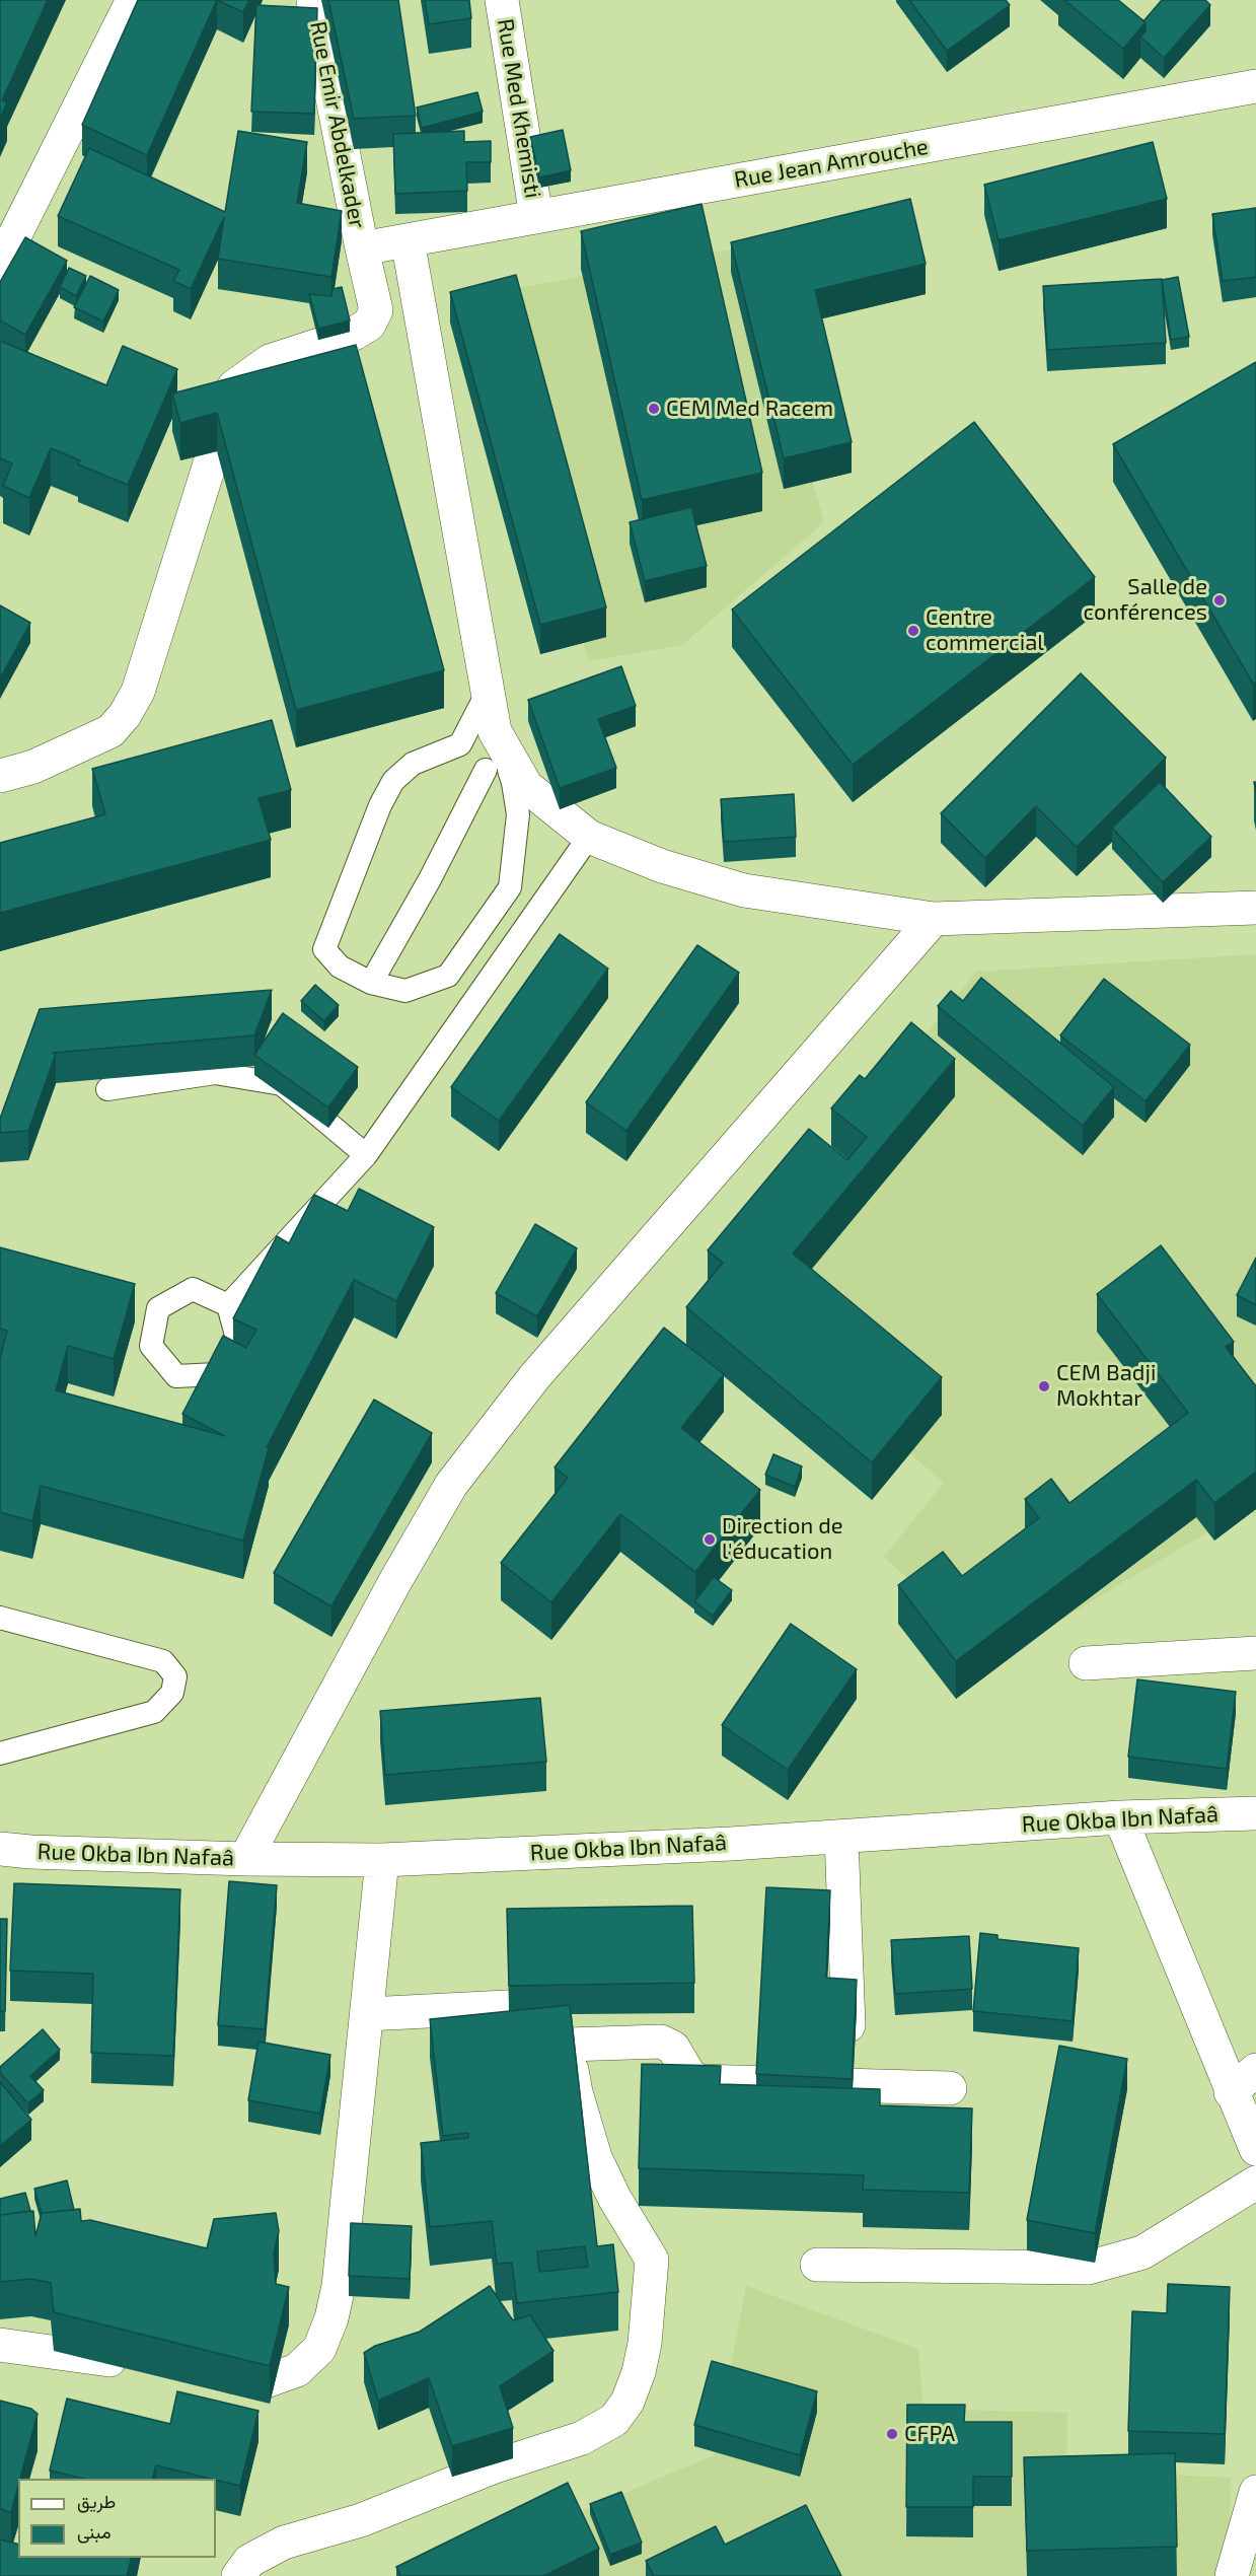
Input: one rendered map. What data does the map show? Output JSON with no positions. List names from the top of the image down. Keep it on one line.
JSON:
{"streets":{"street":["Rue Med Khemisti","Rue Emir Abdelkader","Rue Jean Amrouche","Rue Okba Ibn Nafaâ"]},"crossings":[["Rue Med Khemisti","Rue Jean Amrouche"],["Rue Emir Abdelkader","Rue Jean Amrouche"]],"places":["CEM Med Racem","Salle de conférences","Centre commercial","CEM Badji Mokhtar","Direction de l'éducation","CFPA"],"legend":["طريق","مبنى"]}
